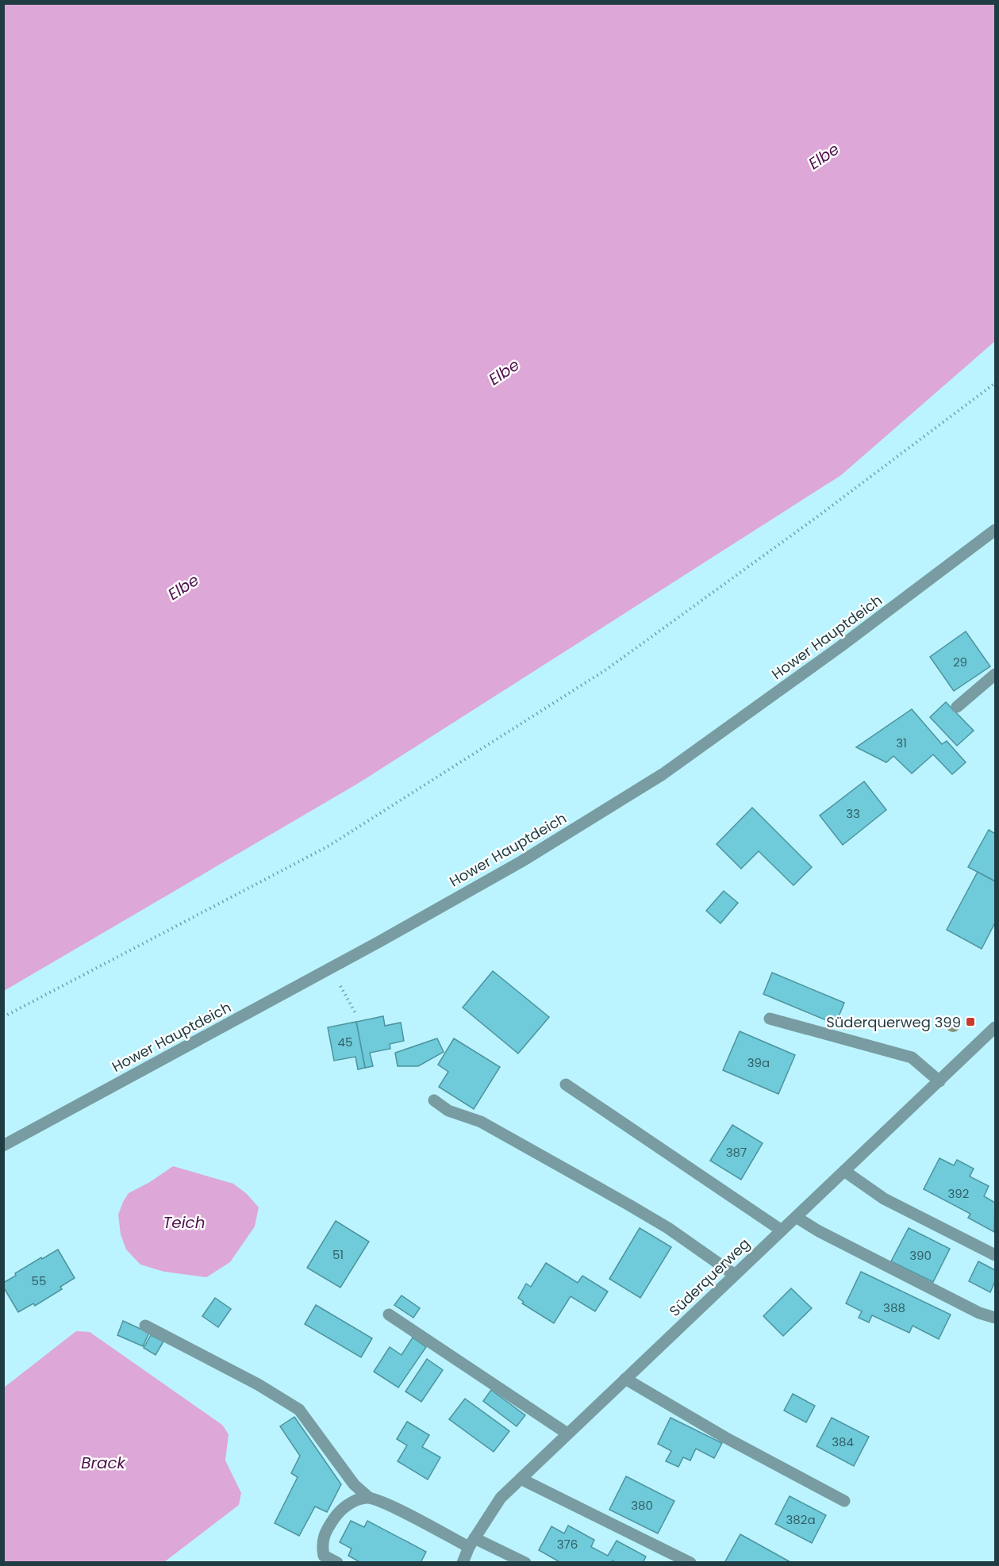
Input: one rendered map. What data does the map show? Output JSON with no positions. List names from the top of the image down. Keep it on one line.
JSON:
{"streets":{"street":["Hower Hauptdeich","Süderquerweg"]},"water":["Elbe","Teich","Brack"],"places":{"transit":["Süderquerweg 399"]},"house_numbers":["29","31","33","45","39a","387","392","51","390","55","388","384","380","382a","376"]}
